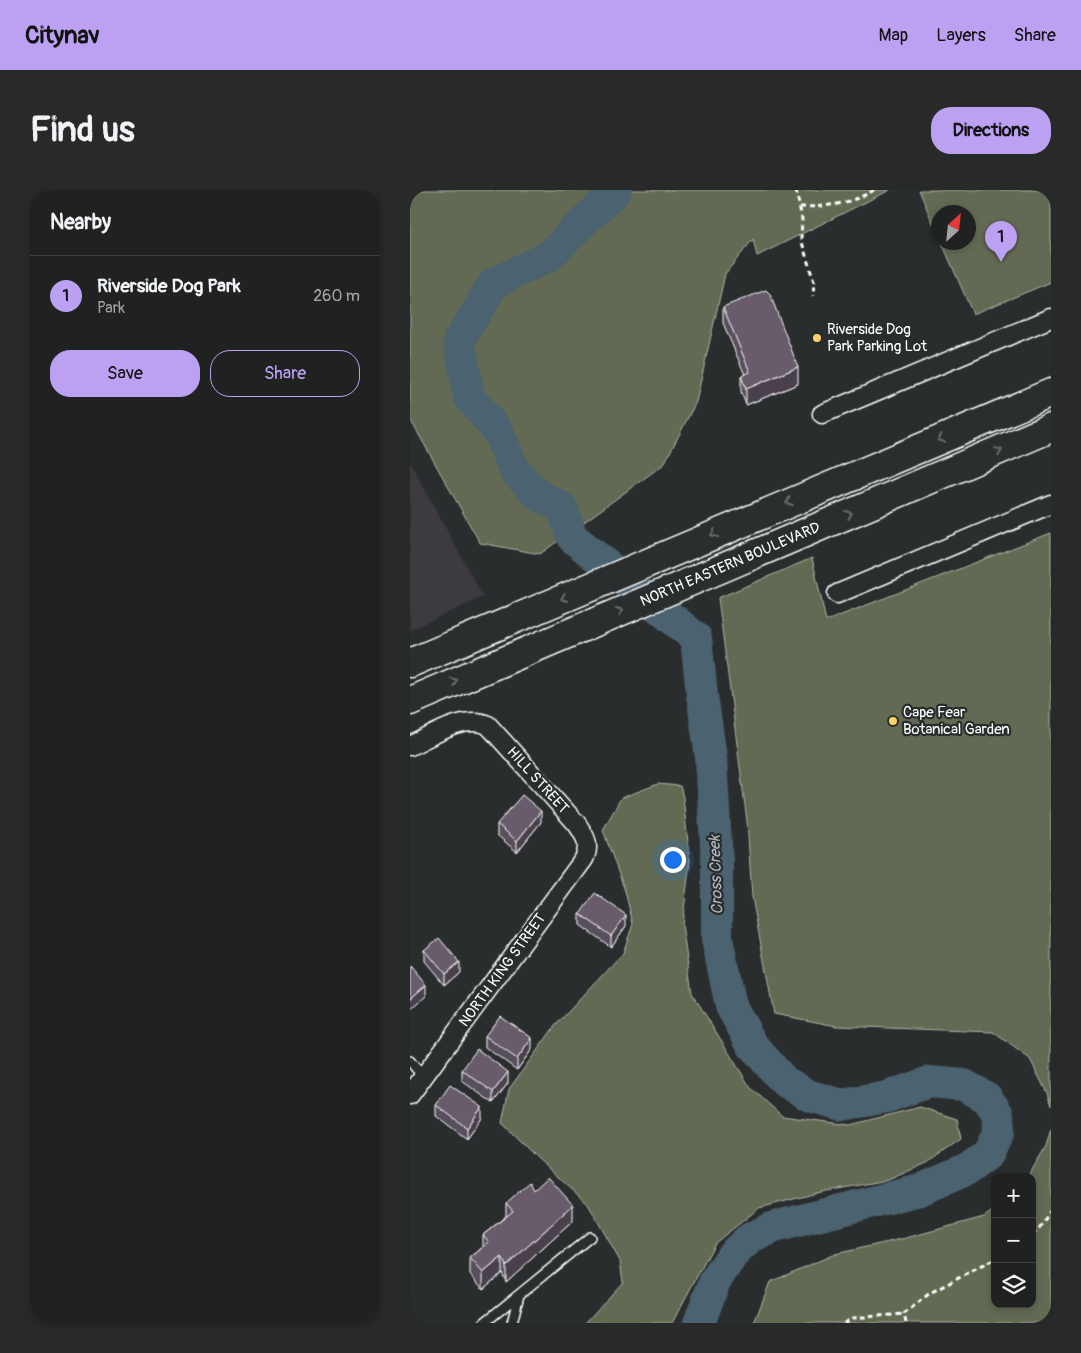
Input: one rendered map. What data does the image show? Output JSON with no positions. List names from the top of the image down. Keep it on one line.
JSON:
{"streets":{"highway":["NORTH EASTERN BOULEVARD"],"street":["HILL STREET","NORTH KING STREET"]},"crossings":[["HILL STREET","NORTH KING STREET"]],"water":["Cross Creek"],"places":["Riverside Dog Park Parking Lot","Cape Fear Botanical Garden"],"north":"top right","page":{"header":"Citynav","nav":["Map","Layers","Share"],"buttons":["Directions",["Save","Share"]],"title":"Find us","heading":"Nearby","pins":"1","list":[{"mark":"1","name":"Riverside Dog Park","note":"Park","value":"260 m"}],"map_buttons":["+","−"]}}
